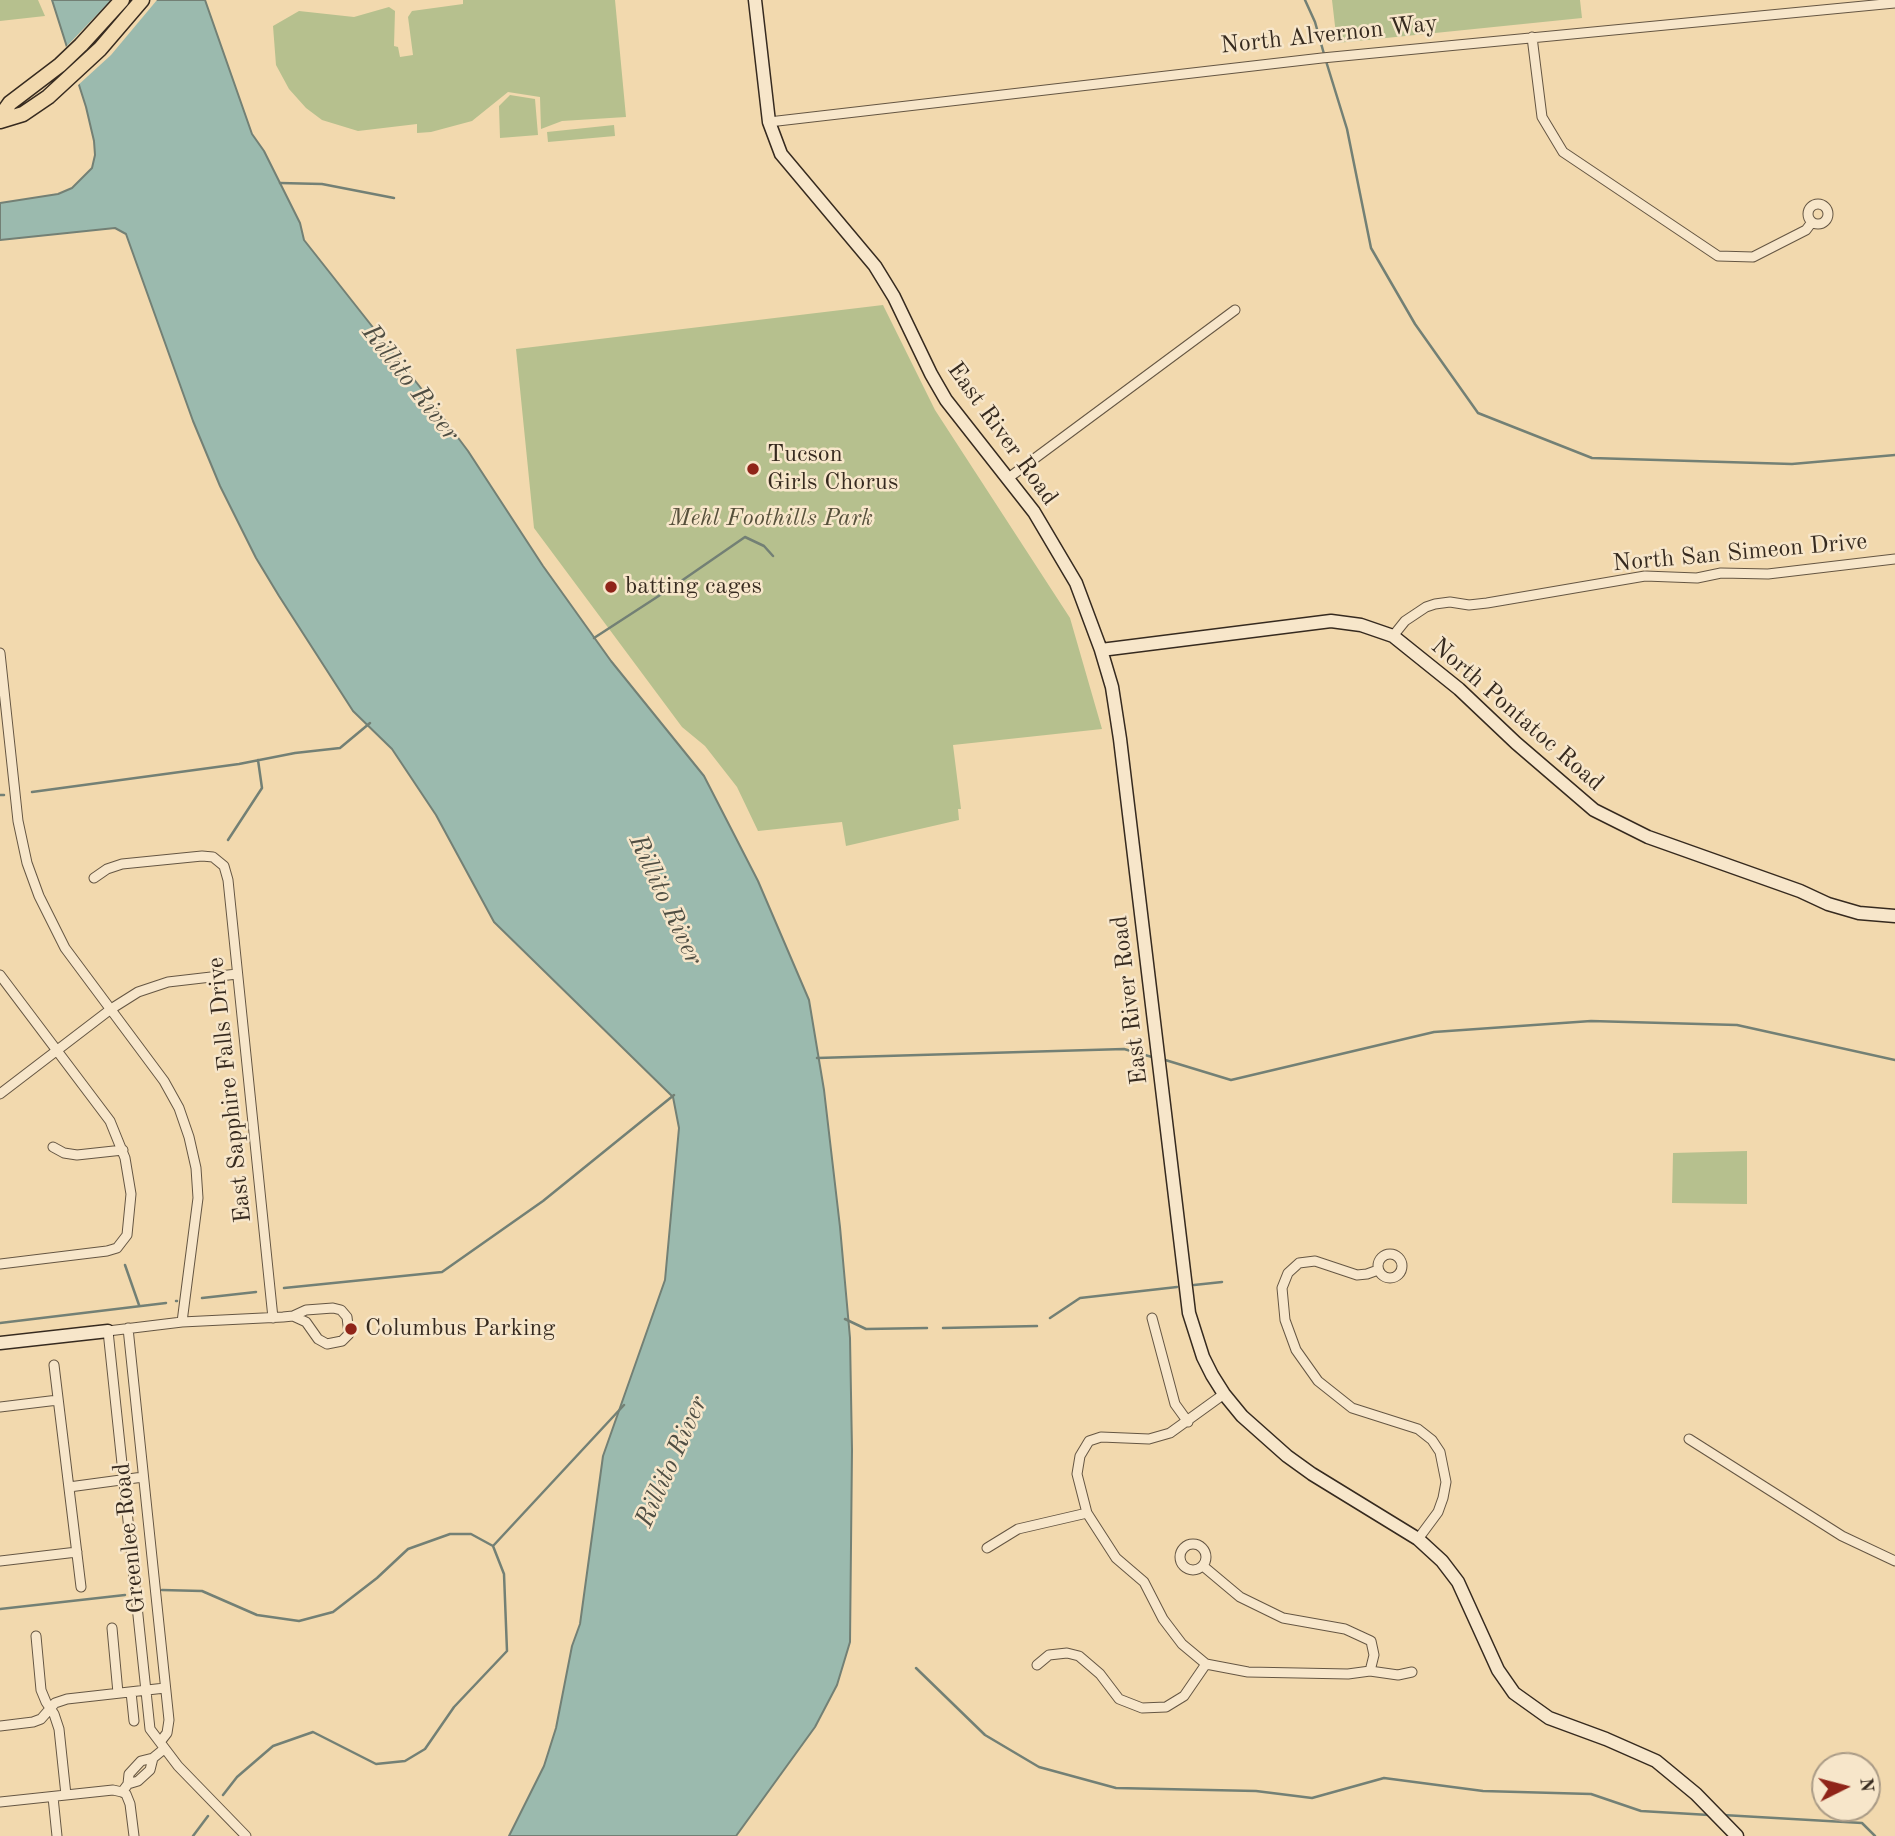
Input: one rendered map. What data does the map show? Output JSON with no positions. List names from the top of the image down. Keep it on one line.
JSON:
{"streets":{"street":["North Alvernon Way","East River Road","North San Simeon Drive","North Pontatoc Road","East Sapphire Falls Drive","Greenlee Road"]},"crossings":[["North Alvernon Way","East River Road"],["East River Road","North Pontatoc Road"],["North San Simeon Drive","North Pontatoc Road"]],"water":["Rillito River"],"parks":["Mehl Foothills Park"],"places":["Tucson Girls Chorus","batting cages","Columbus Parking"],"north":"right"}
